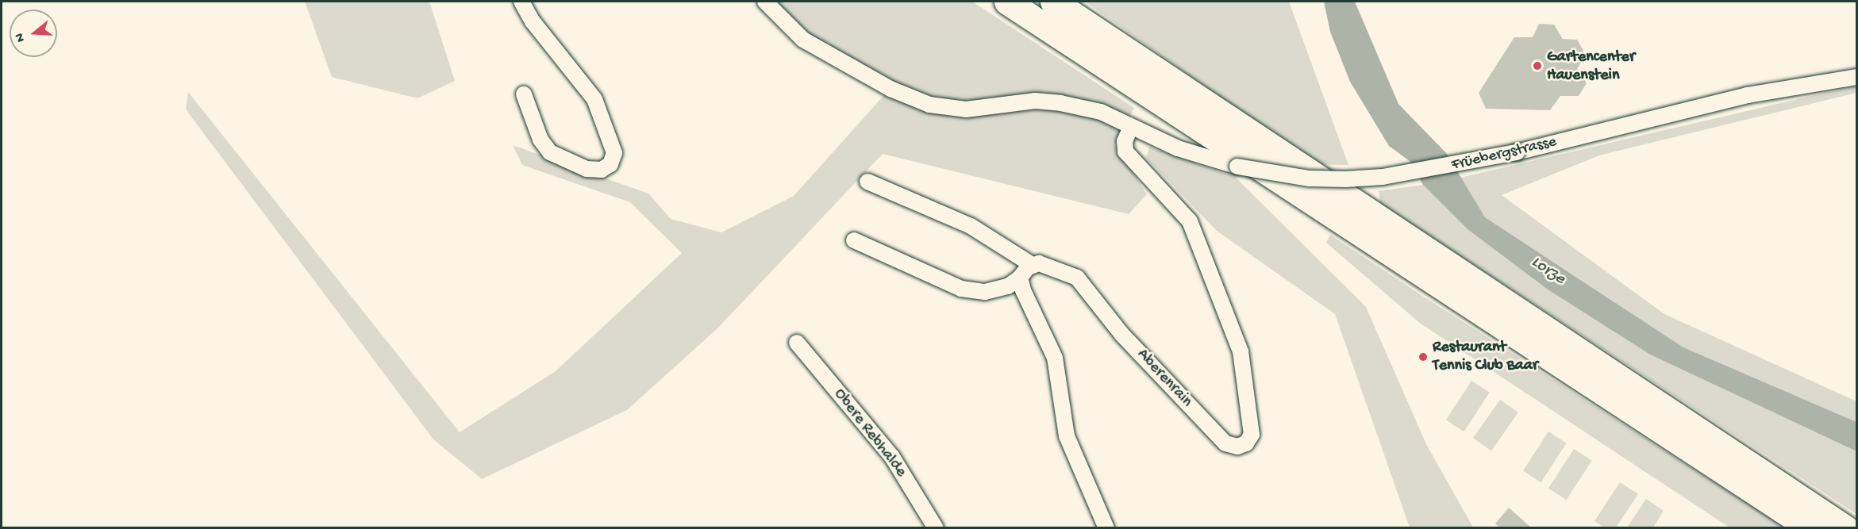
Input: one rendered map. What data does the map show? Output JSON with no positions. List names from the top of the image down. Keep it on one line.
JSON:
{"streets":{"street":["Früebergstrasse","Aberenrain","Obere Rebhalde"]},"crossings":[["Früebergstrasse","Aberenrain"]],"water":["Lorze"],"places":["Gartencenter Hauenstein","Restaurant Tennis Club Baar"],"north":"left"}
